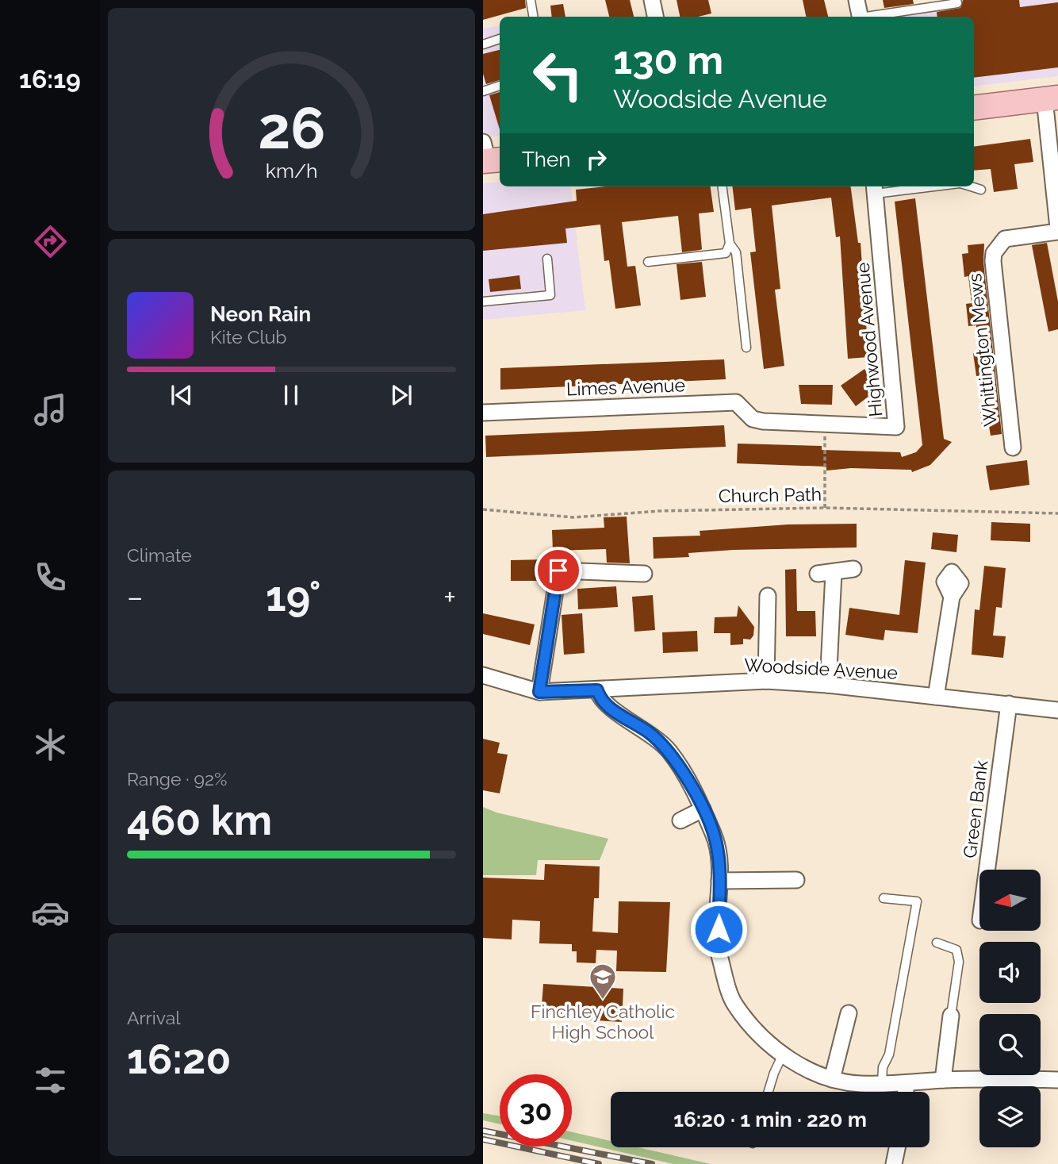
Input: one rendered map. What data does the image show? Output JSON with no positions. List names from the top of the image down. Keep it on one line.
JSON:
{"streets":{"street":["Highwood Avenue","Whittington Mews","Limes Avenue","Woodside Avenue","Green Bank"],"path":["Church Path"]},"crossings":[["Highwood Avenue","Limes Avenue"],["Woodside Avenue","Green Bank"]],"places":{"school or university":["Finchley Catholic High School"]},"north":"left","page":{"tabs":"16:19","turn":["130 m","Woodside Avenue"],"then":"Then","song":["Neon Rain","Kite Club"],"tile":["Climate",["Range · 92%","460 km"],["Arrival","16:20"]],"heat":["−","19°","+"],"limit":"30","trip":"16:20 · 1 min · 220 m","gauge":["26","km/h"]}}
